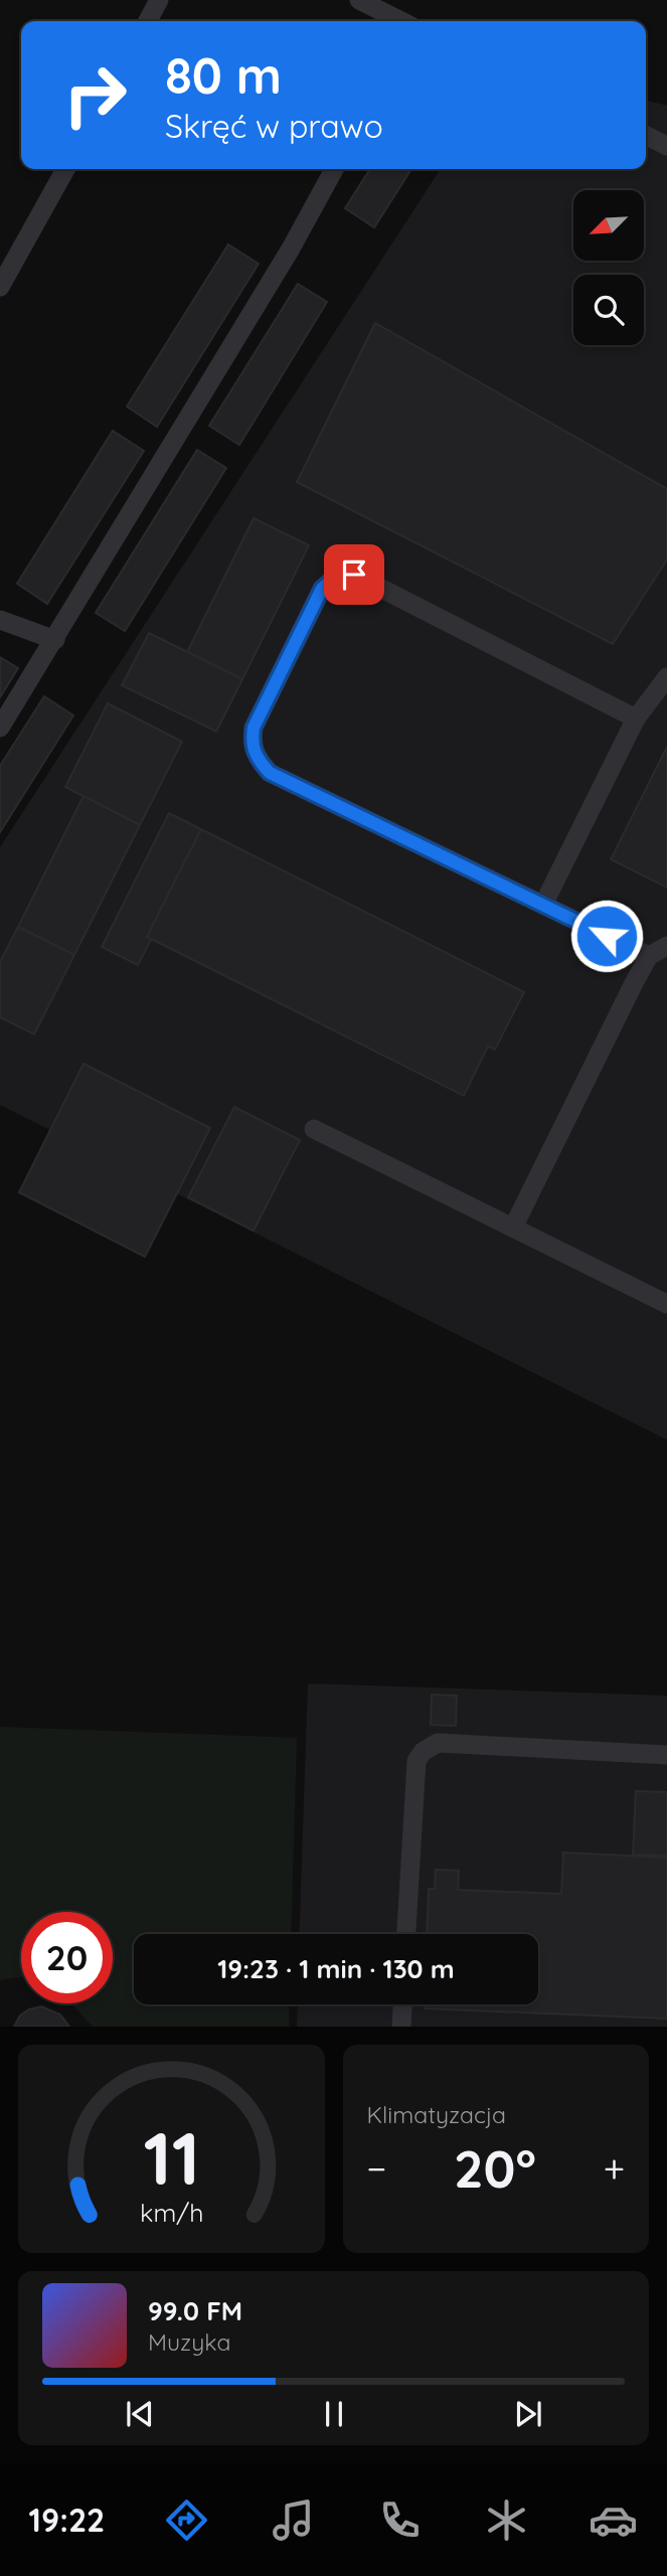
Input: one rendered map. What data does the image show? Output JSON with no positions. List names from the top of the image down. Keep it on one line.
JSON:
{"north":"bottom left","page":{"turn":["80 m","Skręć w prawo"],"limit":"20","trip":"19:23 · 1 min · 130 m","tile":"Klimatyzacja","heat":["−","20°","+"],"song":["99.0 FM","Muzyka"],"tabs":"19:22","gauge":["11","km/h"]}}
